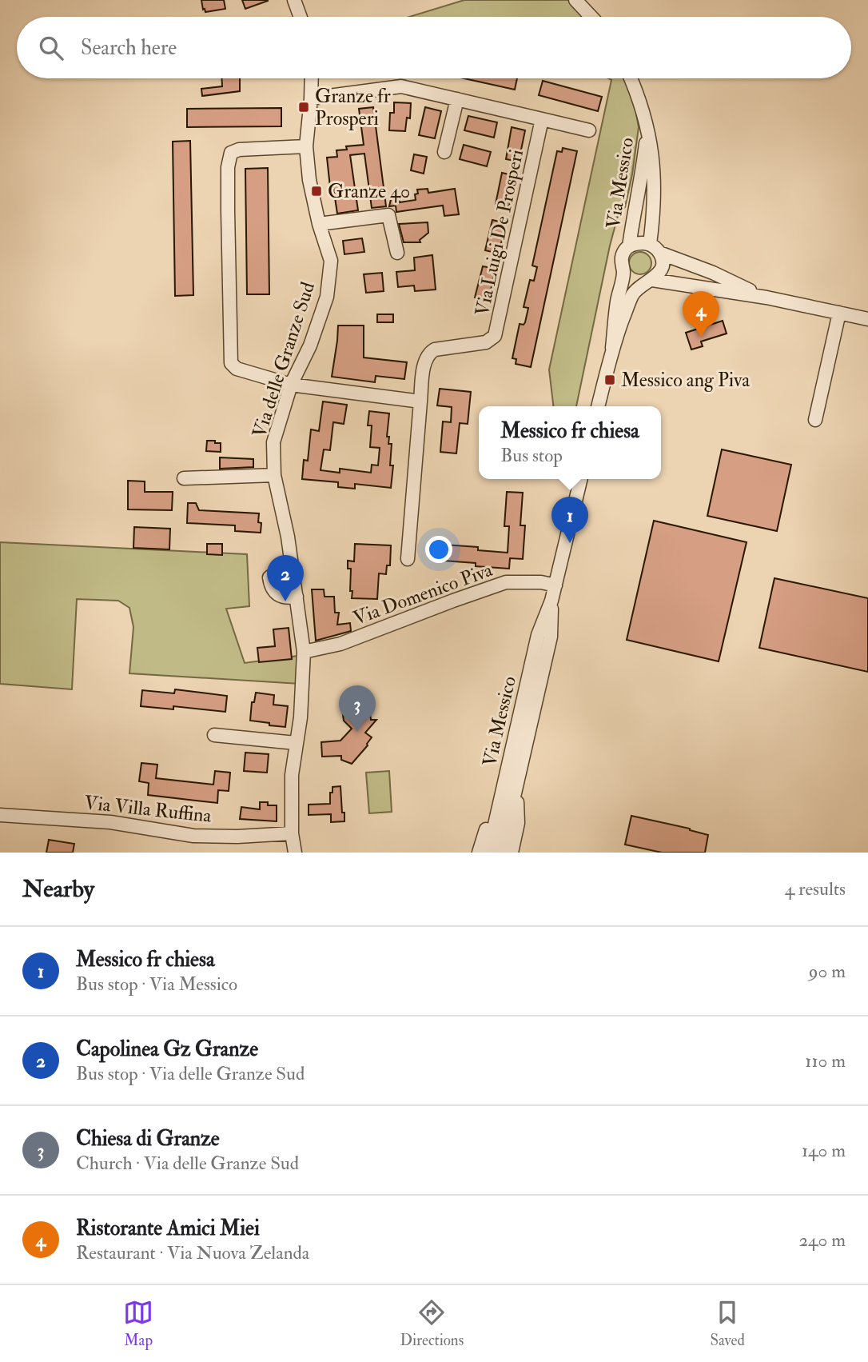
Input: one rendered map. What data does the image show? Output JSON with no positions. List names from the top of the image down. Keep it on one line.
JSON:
{"streets":{"street":["Via Messico","Via Luigi De Prosperi","Via delle Granze Sud","Via Domenico Piva","Via Villa Ruffina"]},"crossings":[["Via Messico","Via Domenico Piva"],["Via delle Granze Sud","Via Domenico Piva"],["Via delle Granze Sud","Via Villa Ruffina"]],"places":{"transit":["Granze fr Prosperi","Granze 40","Messico ang Piva"]},"page":{"search":"Search here","pins":["4","1","2","3"],"popup":["Messico fr chiesa","Bus stop"],"heading":["Nearby","4 results"],"list":[{"mark":"1","name":"Messico fr chiesa","note":"Bus stop · Via Messico","value":"90 m"},{"mark":"2","name":"Capolinea Gz Granze","note":"Bus stop · Via delle Granze Sud","value":"110 m"},{"mark":"3","name":"Chiesa di Granze","note":"Church · Via delle Granze Sud","value":"140 m"},{"mark":"4","name":"Ristorante Amici Miei","note":"Restaurant · Via Nuova Zelanda","value":"240 m"}],"nav":["Map","Directions","Saved"]}}
